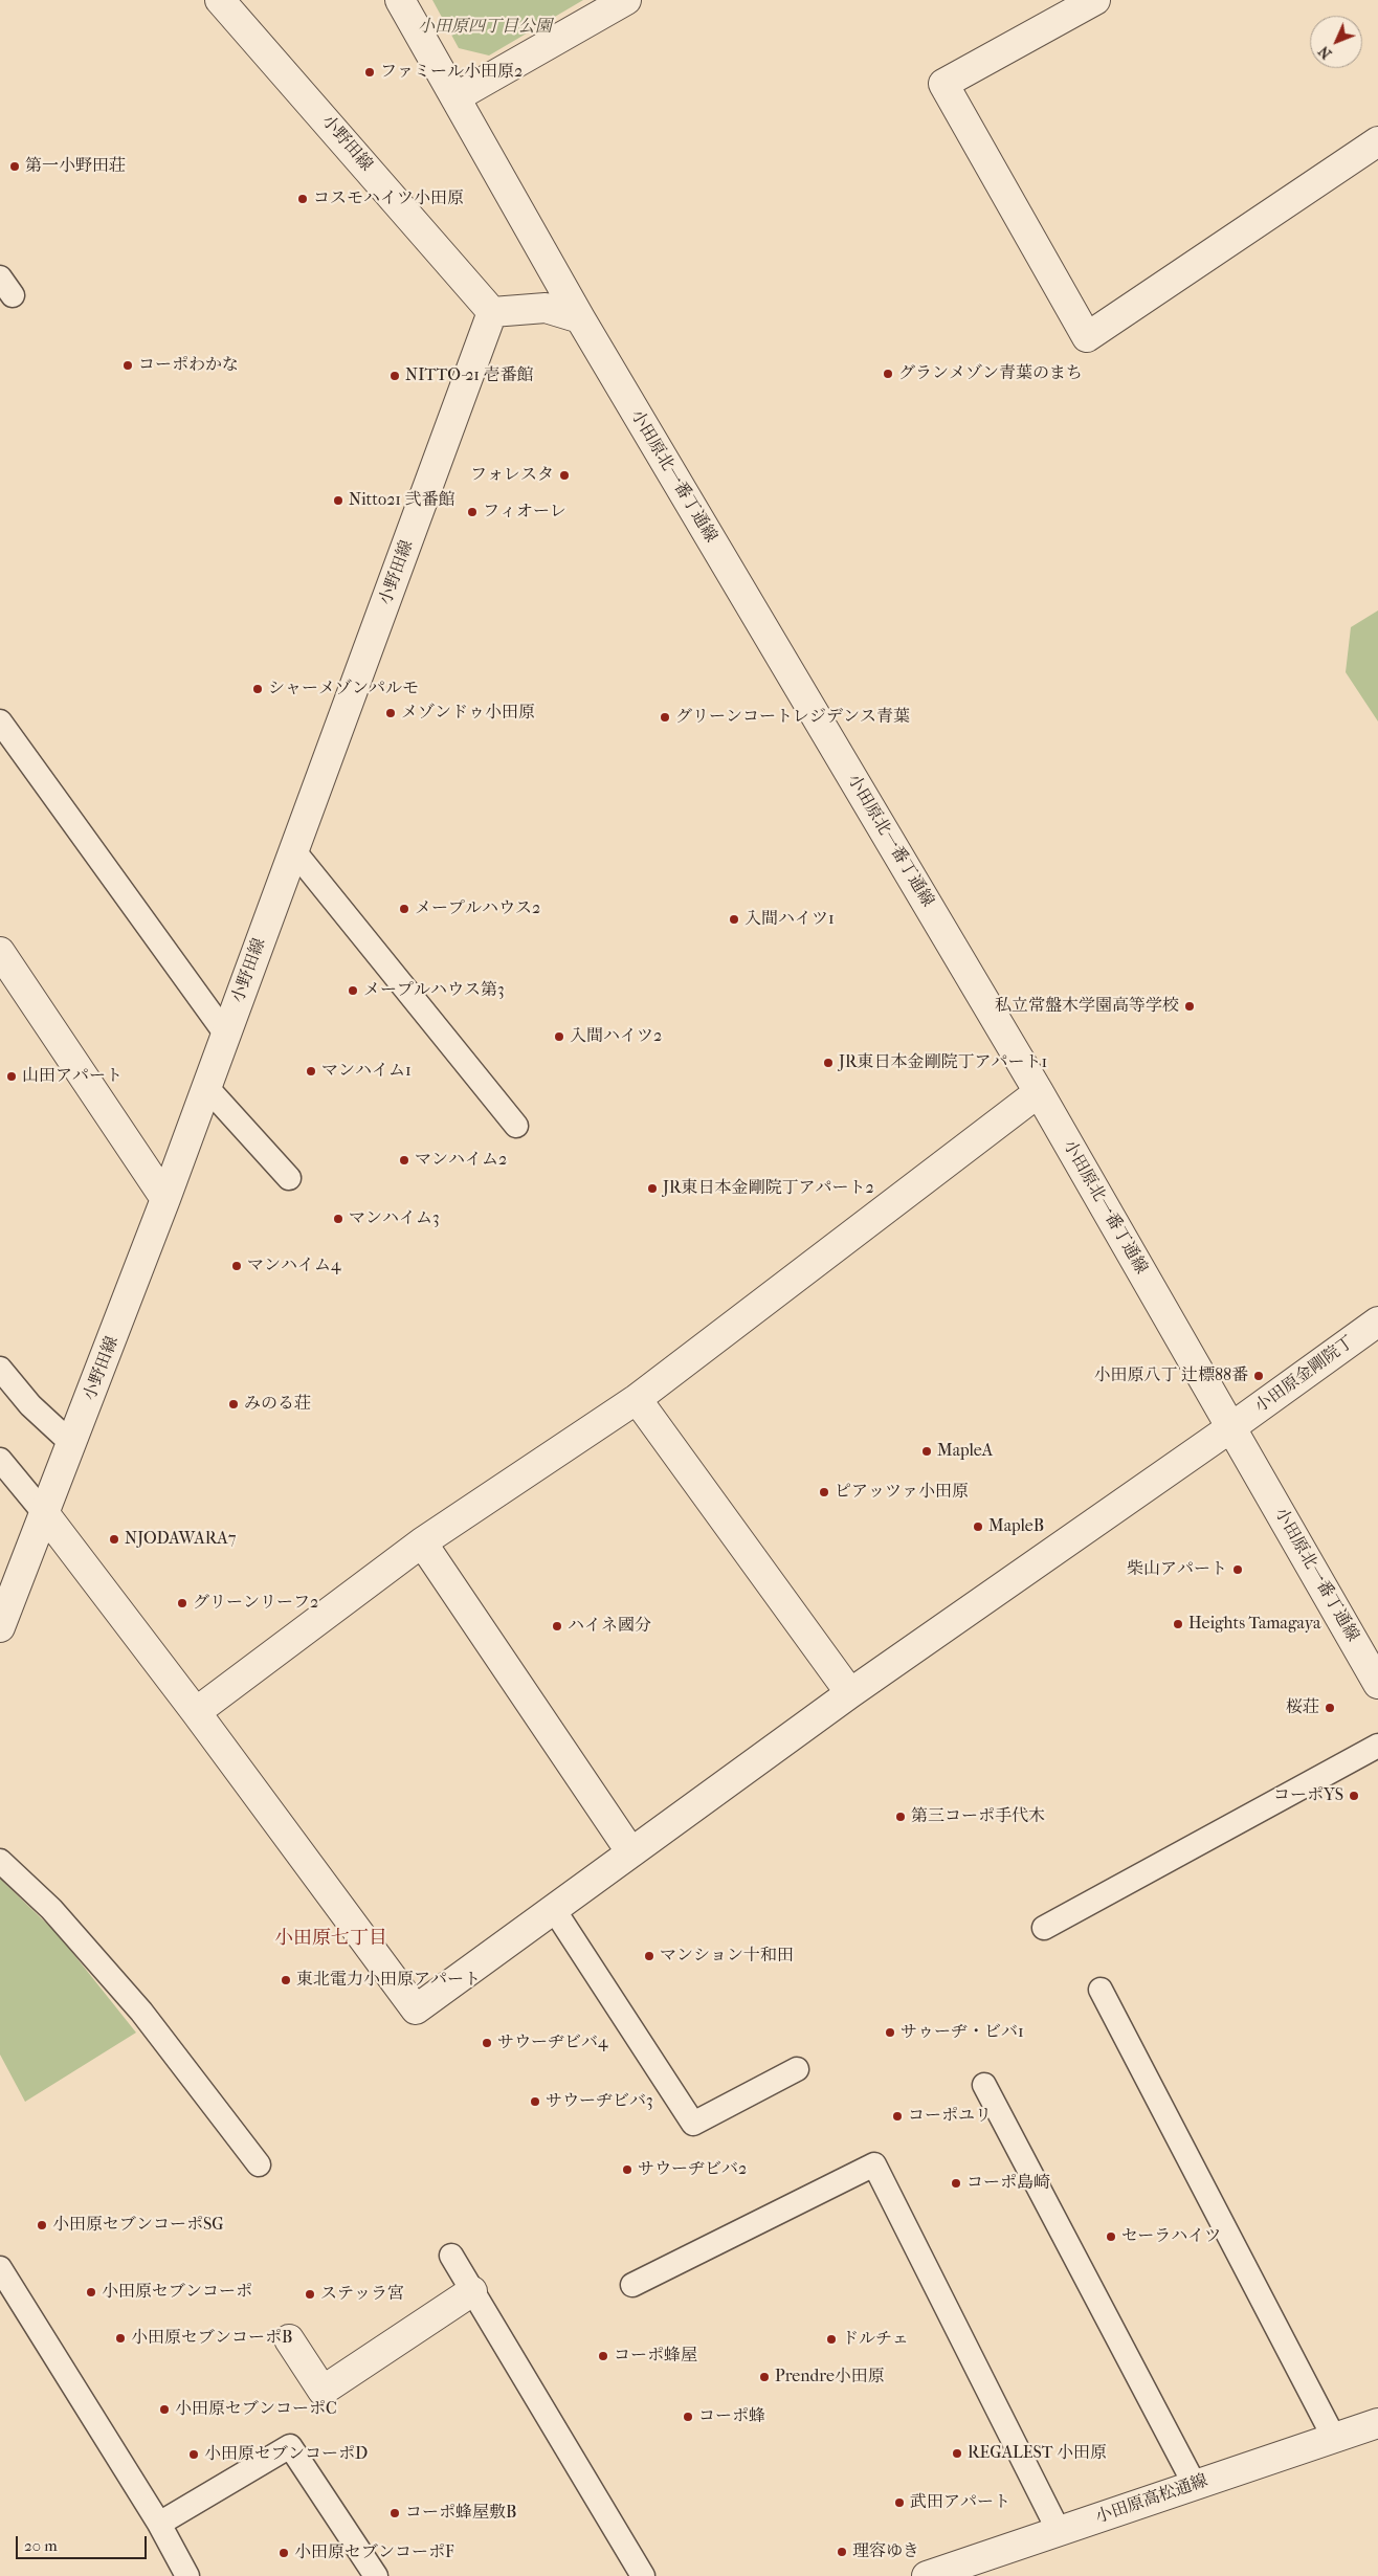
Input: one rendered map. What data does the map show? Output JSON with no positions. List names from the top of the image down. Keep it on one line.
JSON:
{"streets":{"street":["小野田線","小田原北一番丁通線","小田原金剛院丁","小田原高松通線"]},"crossings":[["小田原北一番丁通線","小田原金剛院丁"]],"districts":["小田原七丁目"],"parks":["小田原四丁目公園"],"places":["ファミール小田原2","第一小野田荘","コスモハイツ小田原","コーポわかな","グランメゾン青葉のまち","NITTO-21 壱番館","フォレスタ","Nitto21 弐番館","フィオーレ","シャーメゾンパルモ","メゾンドゥ小田原","グリーンコートレジデンス青葉","メープルハウス2","入間ハイツ1","メープルハウス第3","私立常盤木学園高等学校","入間ハイツ2","JR東日本金剛院丁アパート1","マンハイム1","山田アパート","マンハイム2","JR東日本金剛院丁アパート2","マンハイム3","マンハイム4","小田原八丁 辻標88番","みのる荘","MapleA","ピアッツァ小田原","MapleB","NJODAWARA7","柴山アパート","グリーンリーフ2","Heights Tamagaya","ハイネ國分","桜荘","コーポYS","第三コーポ手代木","マンション十和田","東北電力小田原アパート","サゥーヂ・ビバ1","サウーヂビバ4","サウーヂビバ3","コーポユリ","サウーヂビバ2","コーポ島崎","小田原セブンコーポSG","セーラハイツ","小田原セブンコーポ","ステッラ宮","小田原セブンコーポB","ドルチェ","コーポ蜂屋","Prendre小田原","小田原セブンコーポC","コーポ蜂","REGALEST 小田原","小田原セブンコーポD","武田アパート","コーポ蜂屋敷B","理容ゆき","小田原セブンコーポF"],"scale_bar":"20 m","north":"bottom left"}
